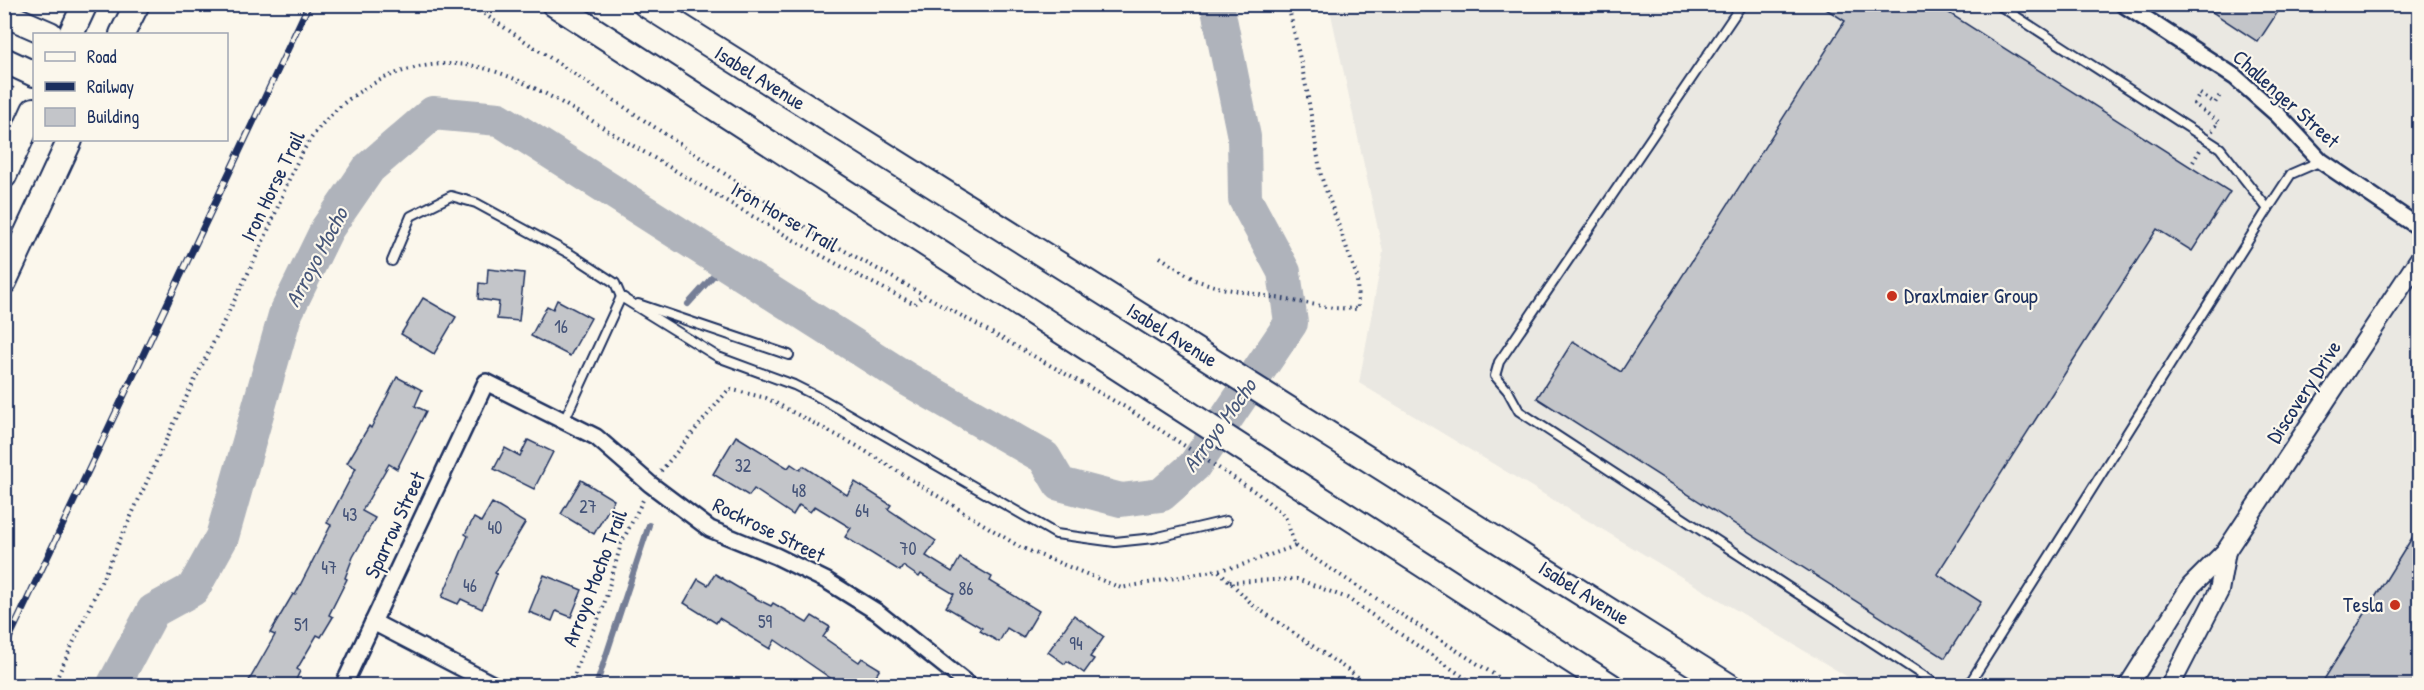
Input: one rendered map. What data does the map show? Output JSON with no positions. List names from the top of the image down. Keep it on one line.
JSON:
{"streets":{"main road":["Isabel Avenue"],"street":["Challenger Street","Discovery Drive","Sparrow Street","Rockrose Street"],"path":["Iron Horse Trail","Arroyo Mocho Trail"]},"crossings":[["Sparrow Street","Rockrose Street"],["Rockrose Street","Arroyo Mocho Trail"]],"water":["Arroyo Mocho"],"places":["Draxlmaier Group","Tesla"],"house_numbers":["16","32","48","27","64","43","40","70","47","46","86","59","51","94"],"legend":["Road","Railway","Building"]}
